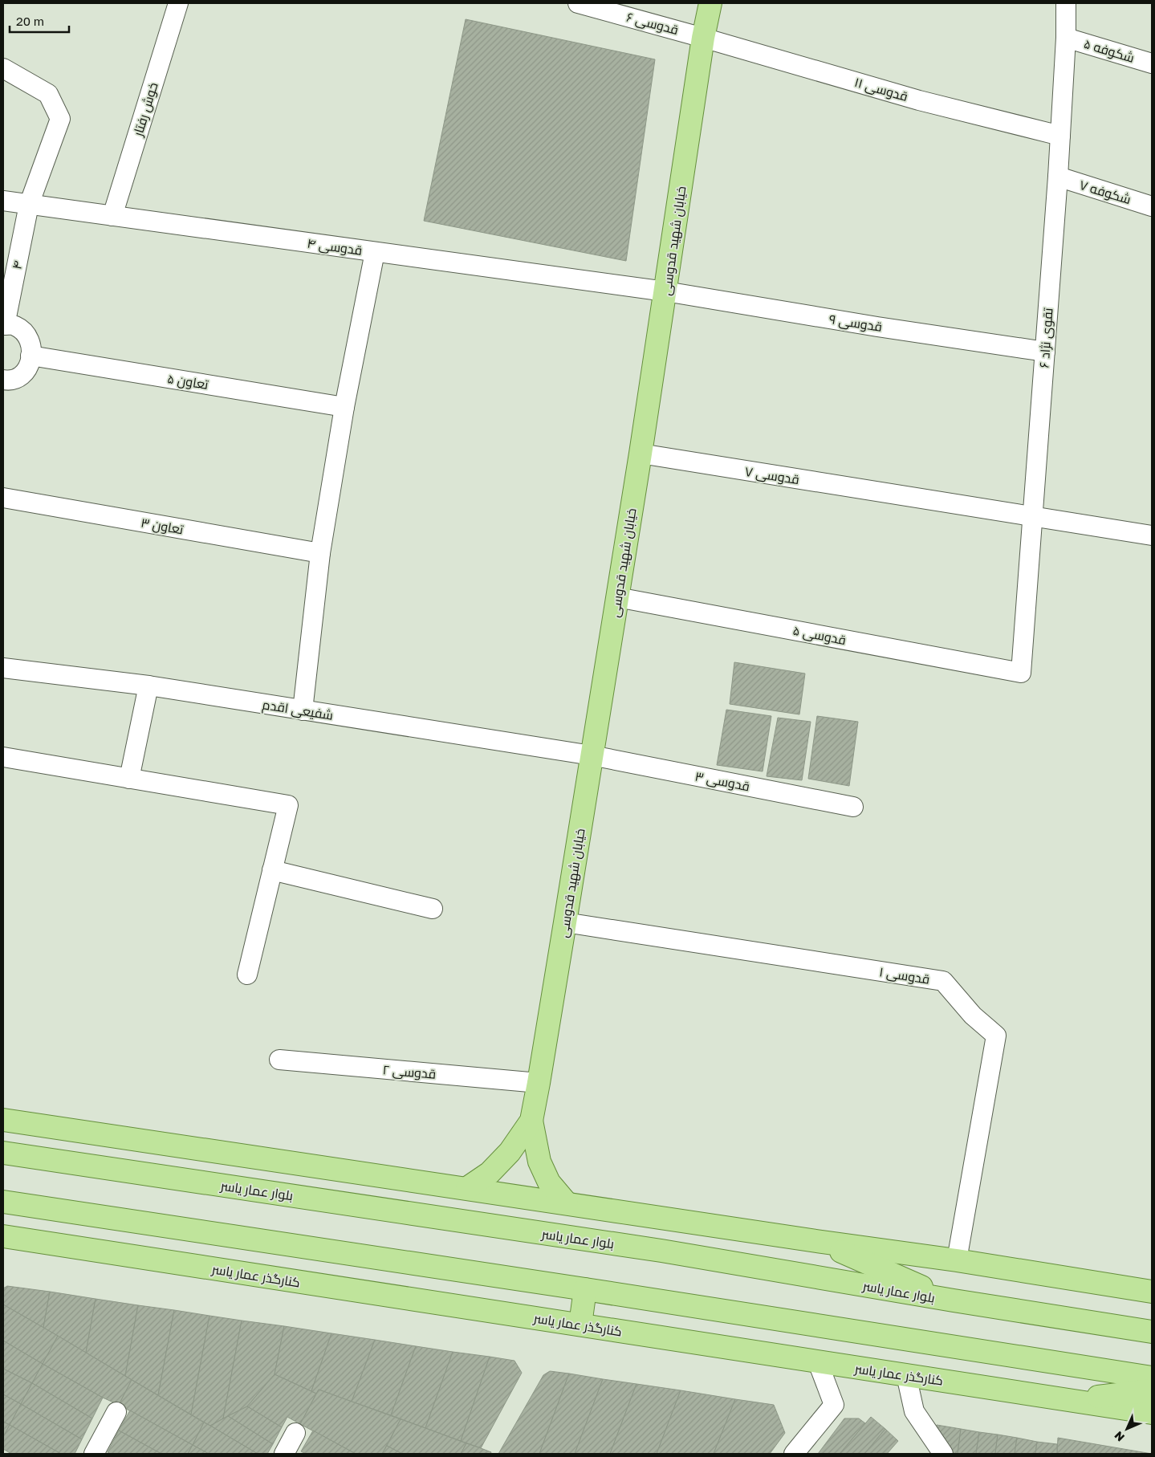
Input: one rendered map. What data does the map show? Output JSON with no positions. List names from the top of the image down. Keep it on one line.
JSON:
{"streets":{"main road":["خیابان شهید قدوسی","بلوار عمار یاسر","کنارگذر عمار یاسر"],"street":["قدوسی ۶","شکوفه ۵","قدوسی ۱۱","خوش رفتار","شکوفه ۷","قدوسی ۴","۴","قدوسی ۹","تقوی نژاد ۶","تعاون ۵","قدوسی ۷","تعاون ۳","قدوسی ۵","شفیعی اقدم","قدوسی ۳","قدوسی ۱","قدوسی ۲"]},"crossings":[["قدوسی ۶","قدوسی ۱۱"],["قدوسی ۶","خیابان شهید قدوسی"],["شکوفه ۵","تقوی نژاد ۶"],["قدوسی ۱۱","خیابان شهید قدوسی"],["قدوسی ۱۱","تقوی نژاد ۶"],["خوش رفتار","قدوسی ۴"],["شکوفه ۷","تقوی نژاد ۶"],["خیابان شهید قدوسی","قدوسی ۴"],["خیابان شهید قدوسی","قدوسی ۹"],["خیابان شهید قدوسی","قدوسی ۷"],["خیابان شهید قدوسی","قدوسی ۵"],["خیابان شهید قدوسی","شفیعی اقدم"],["خیابان شهید قدوسی","قدوسی ۳"],["خیابان شهید قدوسی","قدوسی ۱"],["خیابان شهید قدوسی","قدوسی ۲"],["قدوسی ۴","۴"],["قدوسی ۴","قدوسی ۹"],["قدوسی ۹","تقوی نژاد ۶"],["تقوی نژاد ۶","قدوسی ۷"],["تقوی نژاد ۶","قدوسی ۵"],["شفیعی اقدم","قدوسی ۳"]],"scale_bar":"20 m","north":"bottom left"}
